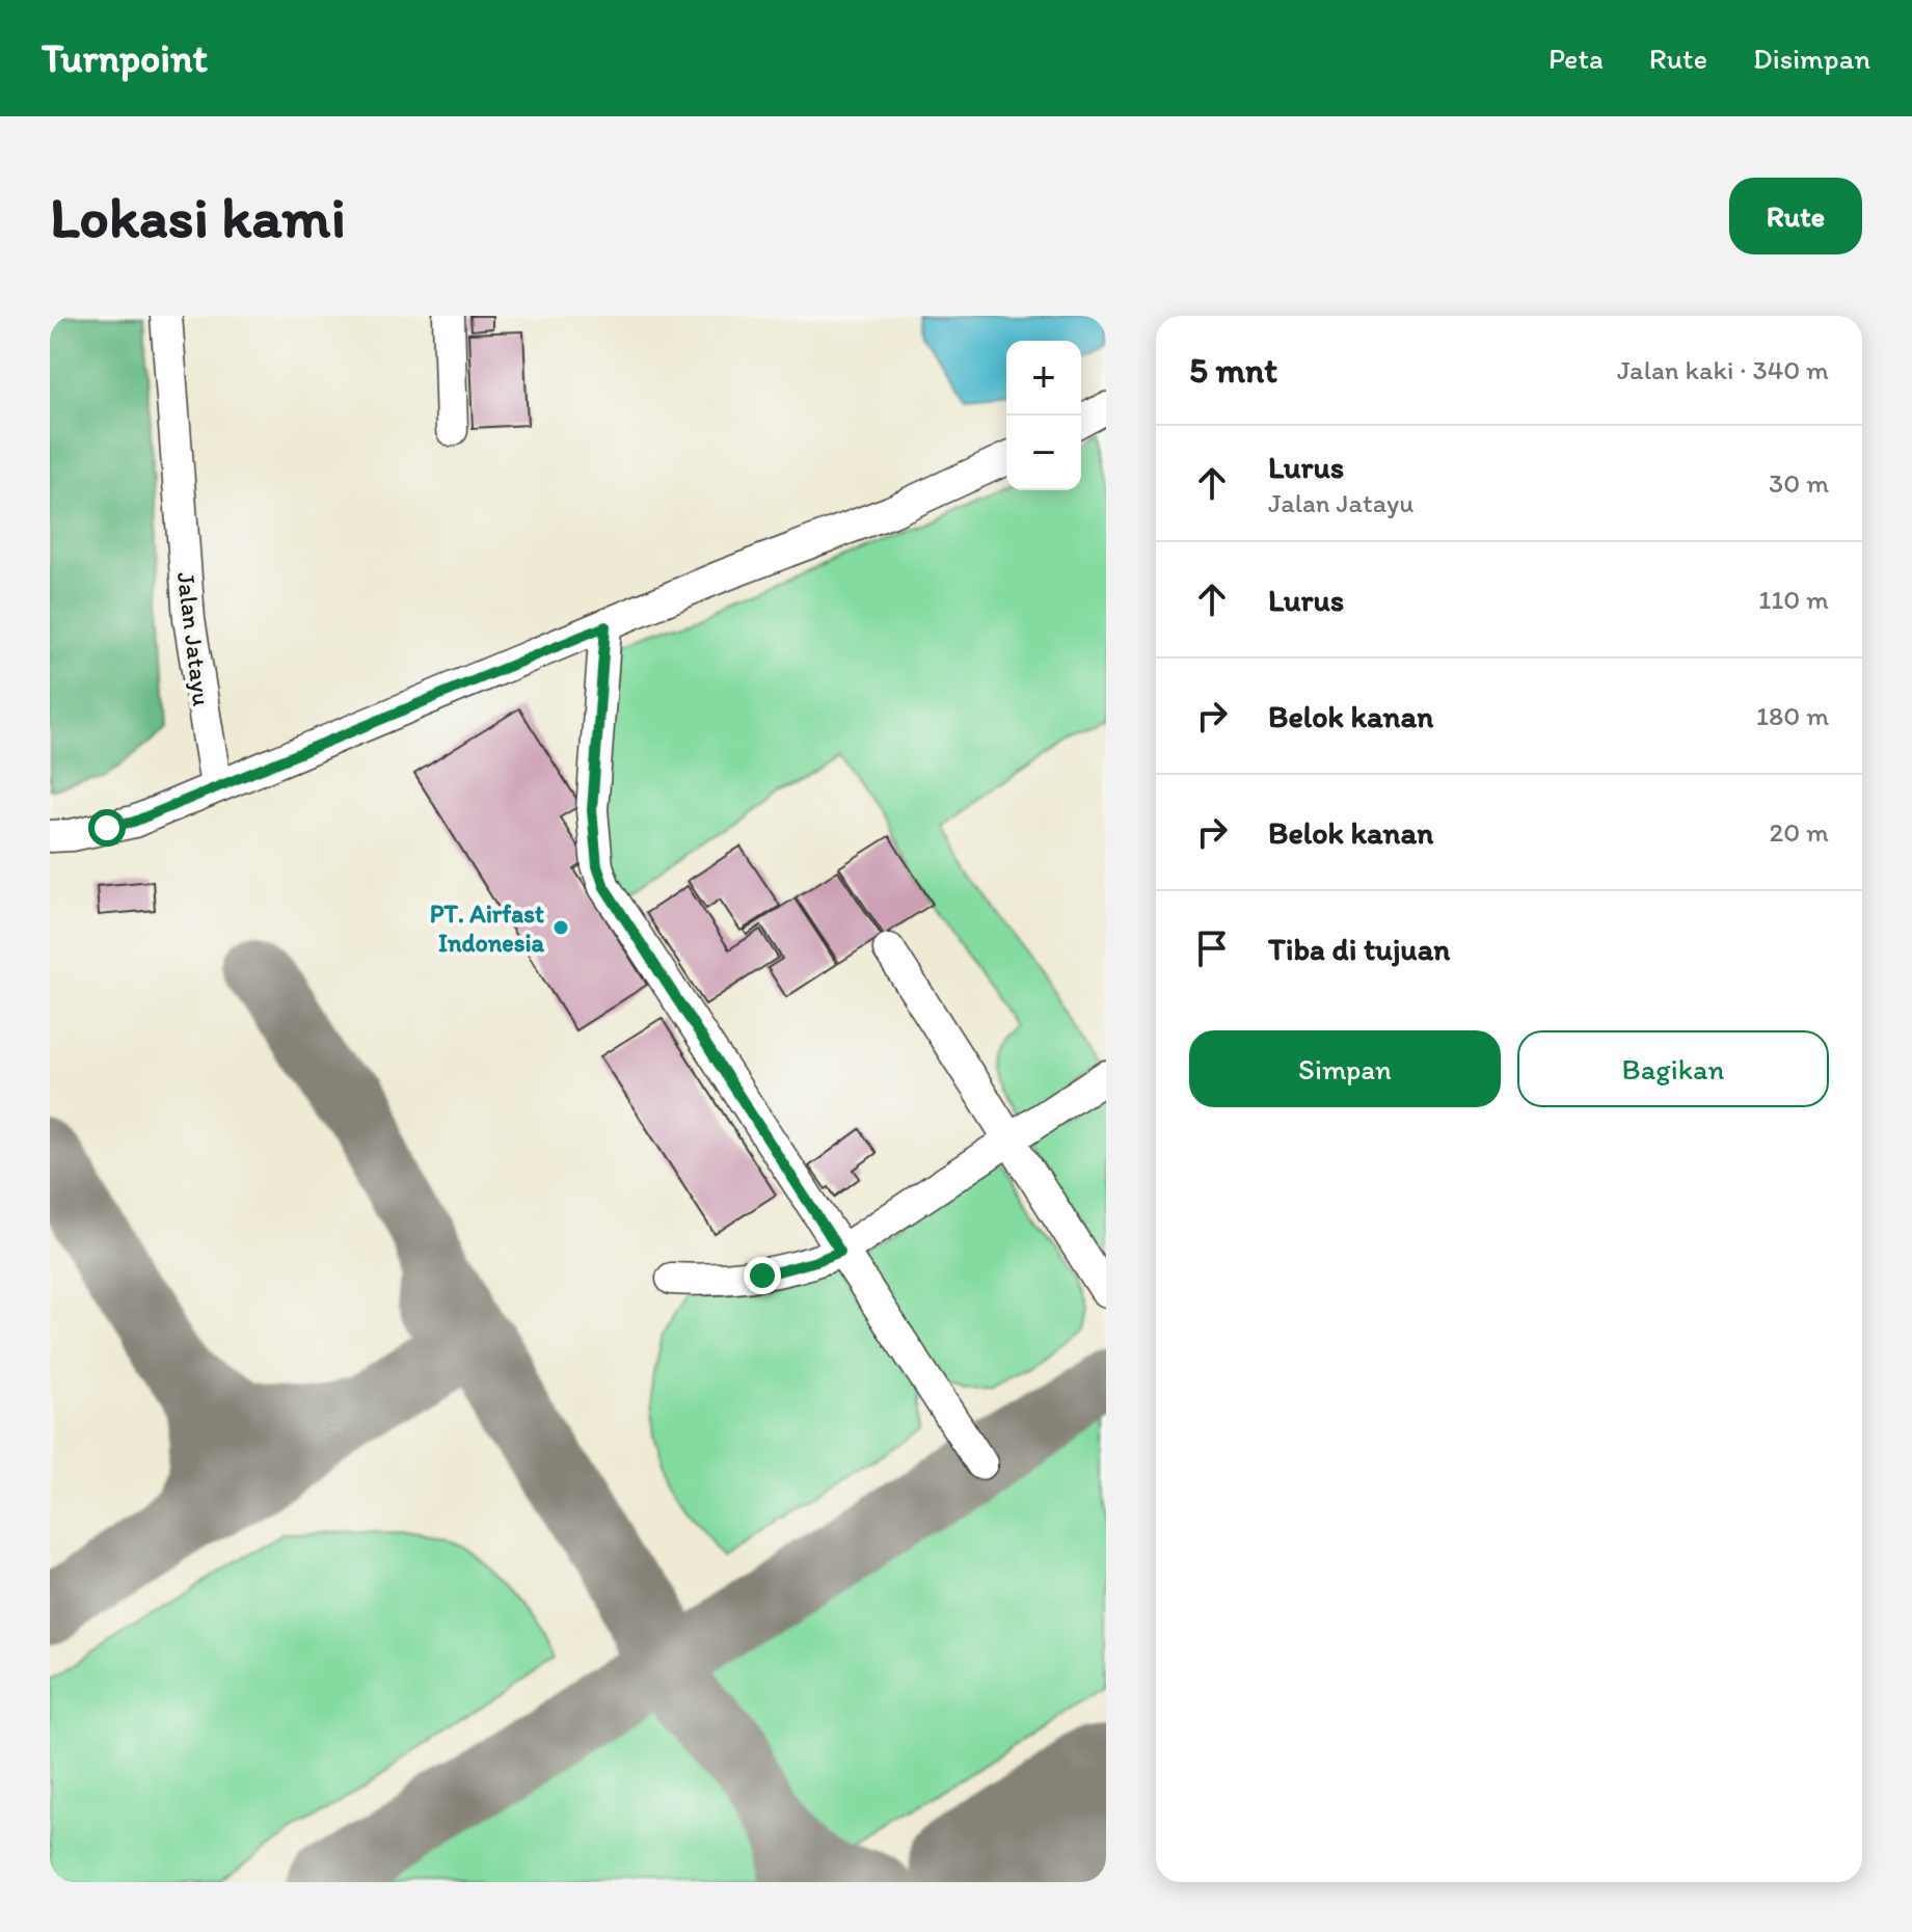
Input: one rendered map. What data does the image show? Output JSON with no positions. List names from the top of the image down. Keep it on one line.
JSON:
{"streets":{"lane":["Jalan Jatayu"]},"places":["PT. Airfast Indonesia"],"page":{"header":"Turnpoint","nav":["Peta","Rute","Disimpan"],"buttons":["Rute",["Simpan","Bagikan"]],"title":"Lokasi kami","heading":["5 mnt","Jalan kaki · 340 m"],"map_buttons":["+","−"],"list":[["Lurus","Jalan Jatayu","30 m"],["Lurus","110 m"],["Belok kanan","180 m"],["Belok kanan","20 m"],"Tiba di tujuan"]}}
